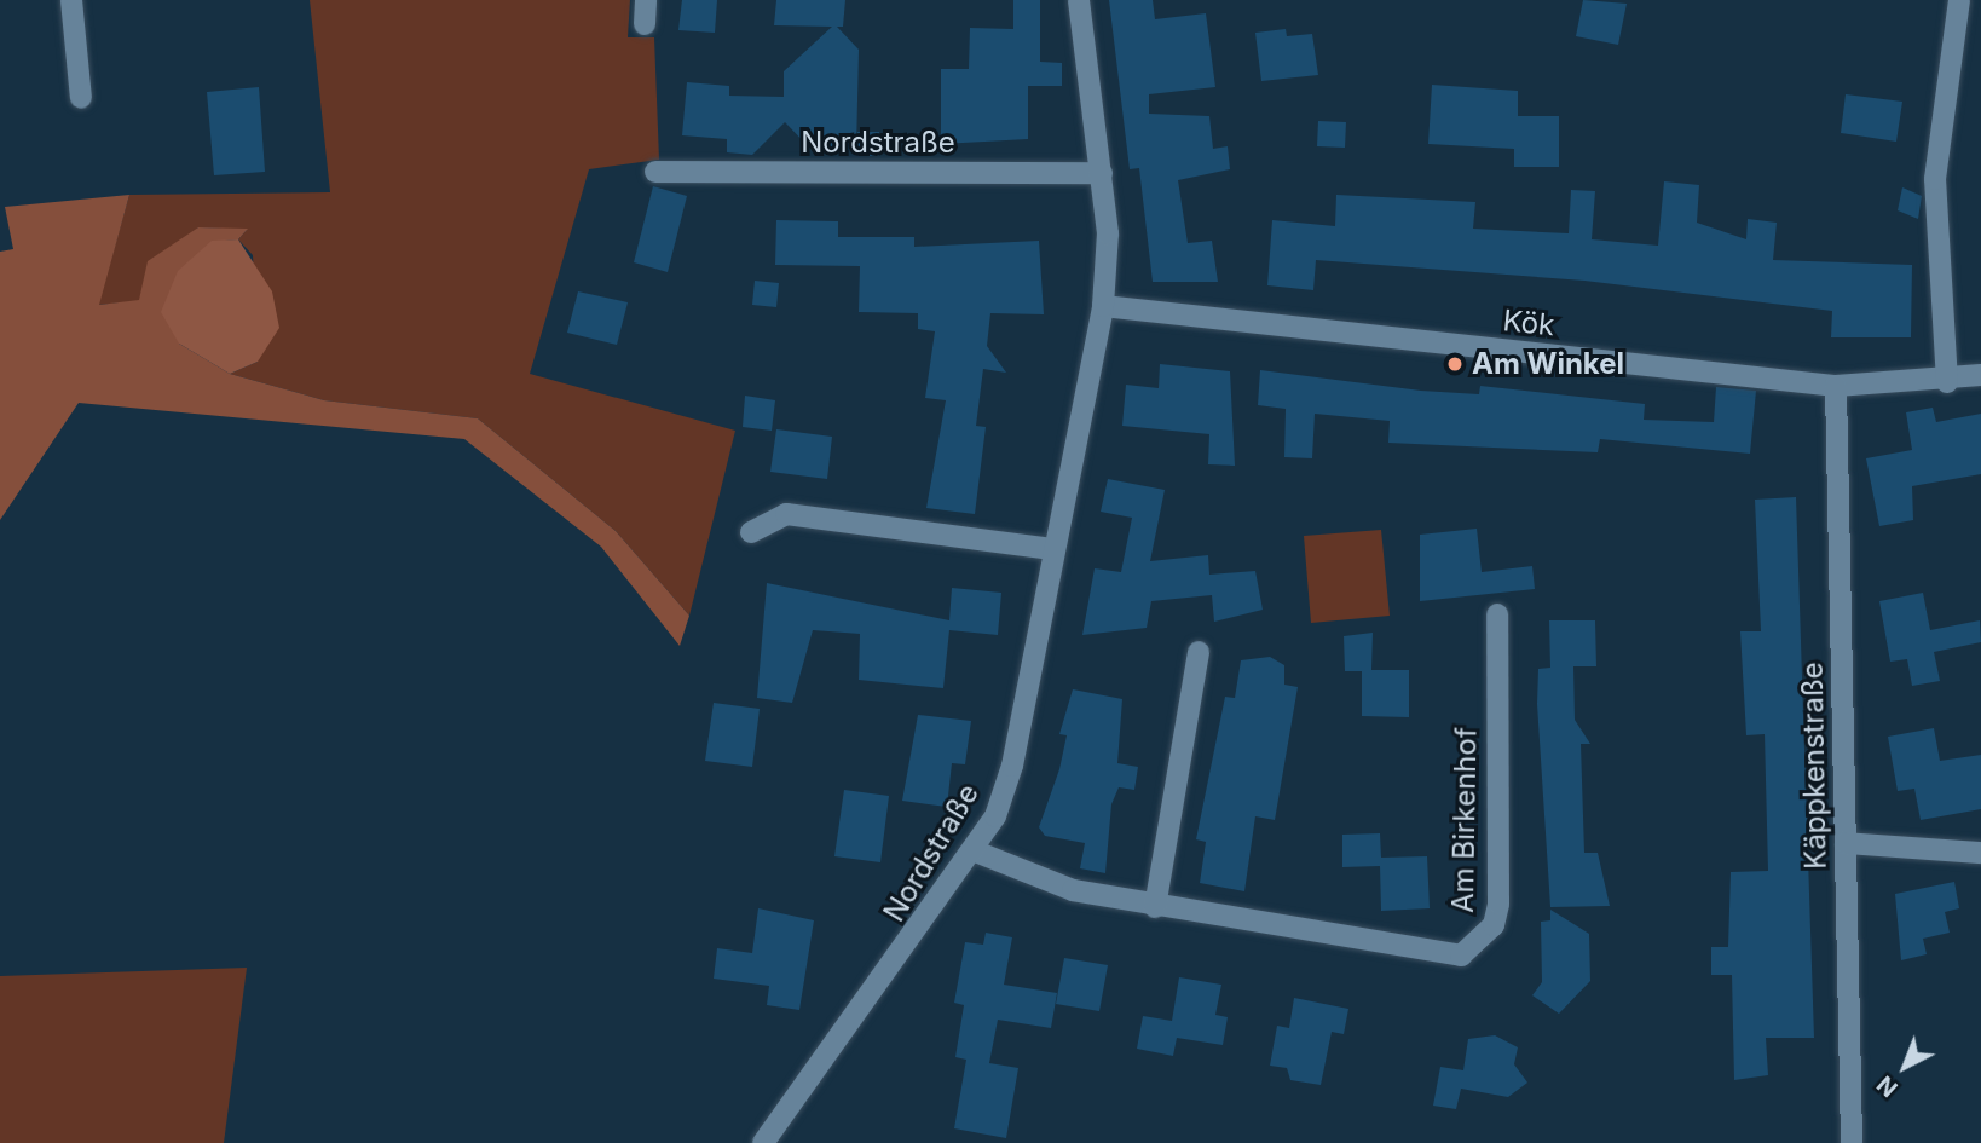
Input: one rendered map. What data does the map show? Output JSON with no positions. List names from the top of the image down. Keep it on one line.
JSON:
{"streets":{"street":["Nordstraße","Kök","Käppkenstraße","Am Birkenhof"]},"crossings":[["Nordstraße","Kök"],["Nordstraße","Am Birkenhof"],["Kök","Käppkenstraße"]],"places":["Am Winkel"],"north":"bottom left"}
